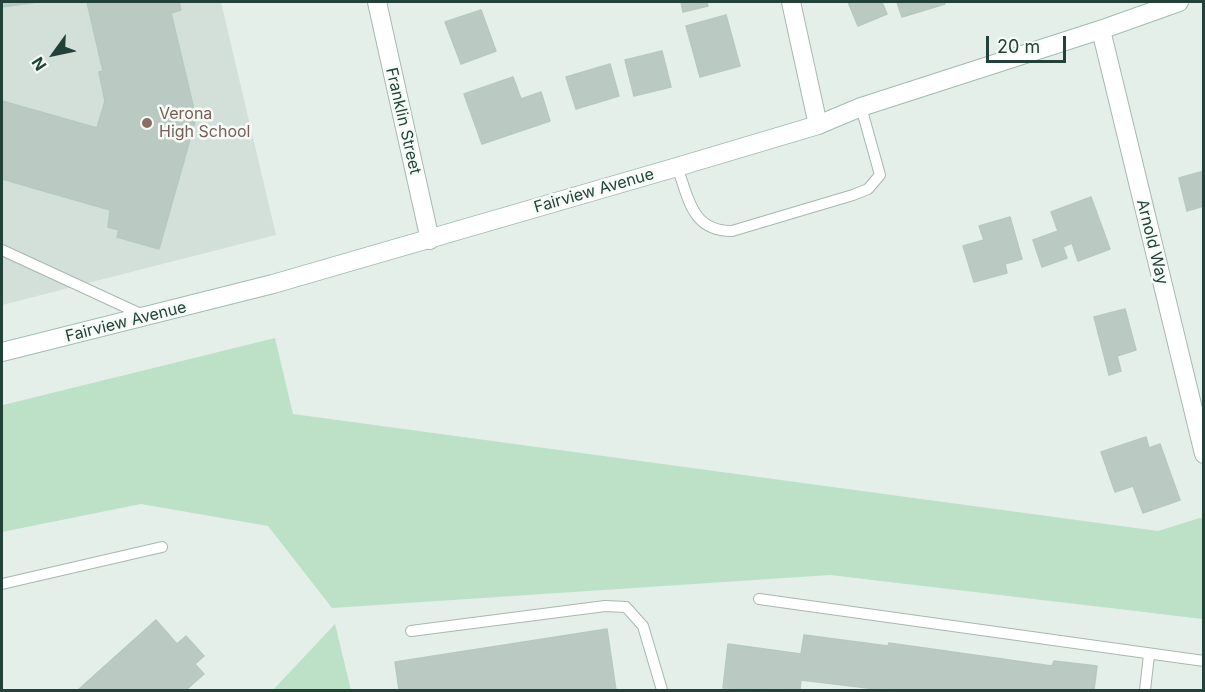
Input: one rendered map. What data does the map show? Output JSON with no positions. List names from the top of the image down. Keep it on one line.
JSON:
{"streets":{"main road":["Franklin Street","Fairview Avenue","Arnold Way"]},"crossings":[["Franklin Street","Fairview Avenue"],["Fairview Avenue","Arnold Way"]],"places":["Verona High School"],"scale_bar":"20 m","north":"bottom left"}
